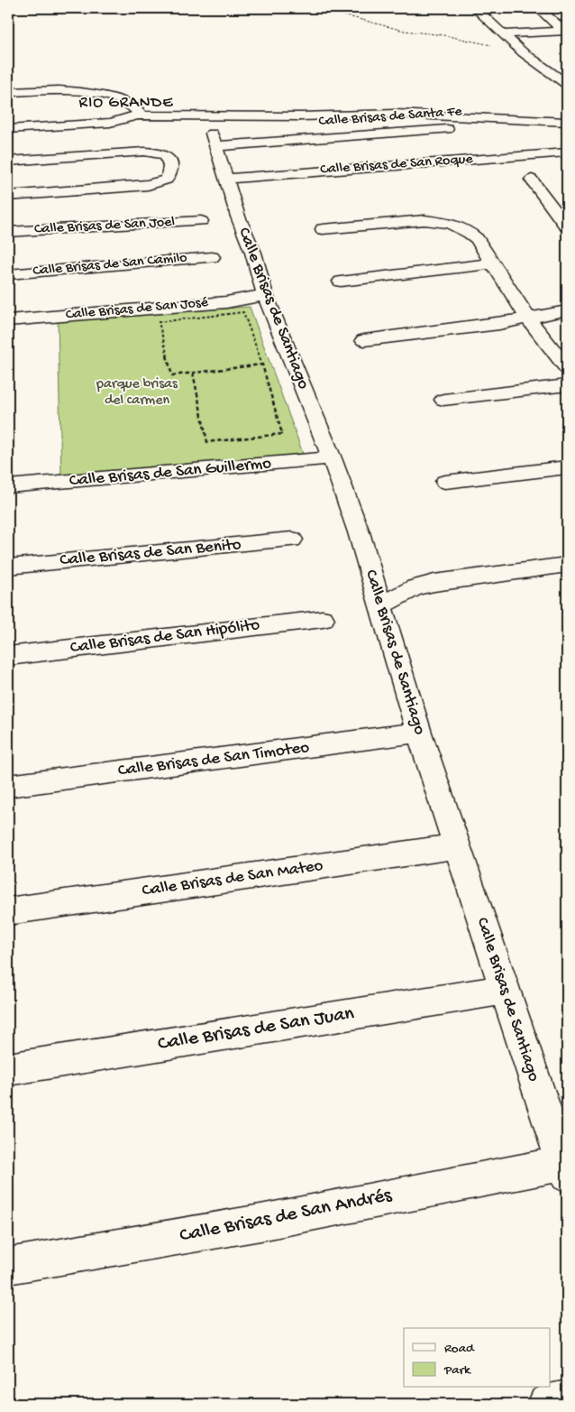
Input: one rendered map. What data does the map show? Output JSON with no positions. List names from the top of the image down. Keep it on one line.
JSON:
{"streets":{"street":["Calle Brisas de Santa Fe","Calle Brisas de San Roque","Calle Brisas de San Joel","Calle Brisas de San Camilo","Calle Brisas de Santiago","Calle Brisas de San José","Calle Brisas de San Guillermo","Calle Brisas de San Benito","Calle Brisas de San Hipólito","Calle Brisas de San Timoteo","Calle Brisas de San Mateo","Calle Brisas de San Juan","Calle Brisas de San Andrés"]},"crossings":[["Calle Brisas de Santa Fe","Calle Brisas de Santiago"],["Calle Brisas de San Roque","Calle Brisas de Santiago"],["Calle Brisas de Santiago","Calle Brisas de San José"],["Calle Brisas de Santiago","Calle Brisas de San Guillermo"],["Calle Brisas de Santiago","Calle Brisas de San Timoteo"],["Calle Brisas de Santiago","Calle Brisas de San Mateo"],["Calle Brisas de Santiago","Calle Brisas de San Juan"],["Calle Brisas de Santiago","Calle Brisas de San Andrés"]],"districts":["RIO GRANDE"],"parks":["parque brisas del carmen"],"legend":["Road","Park"]}
